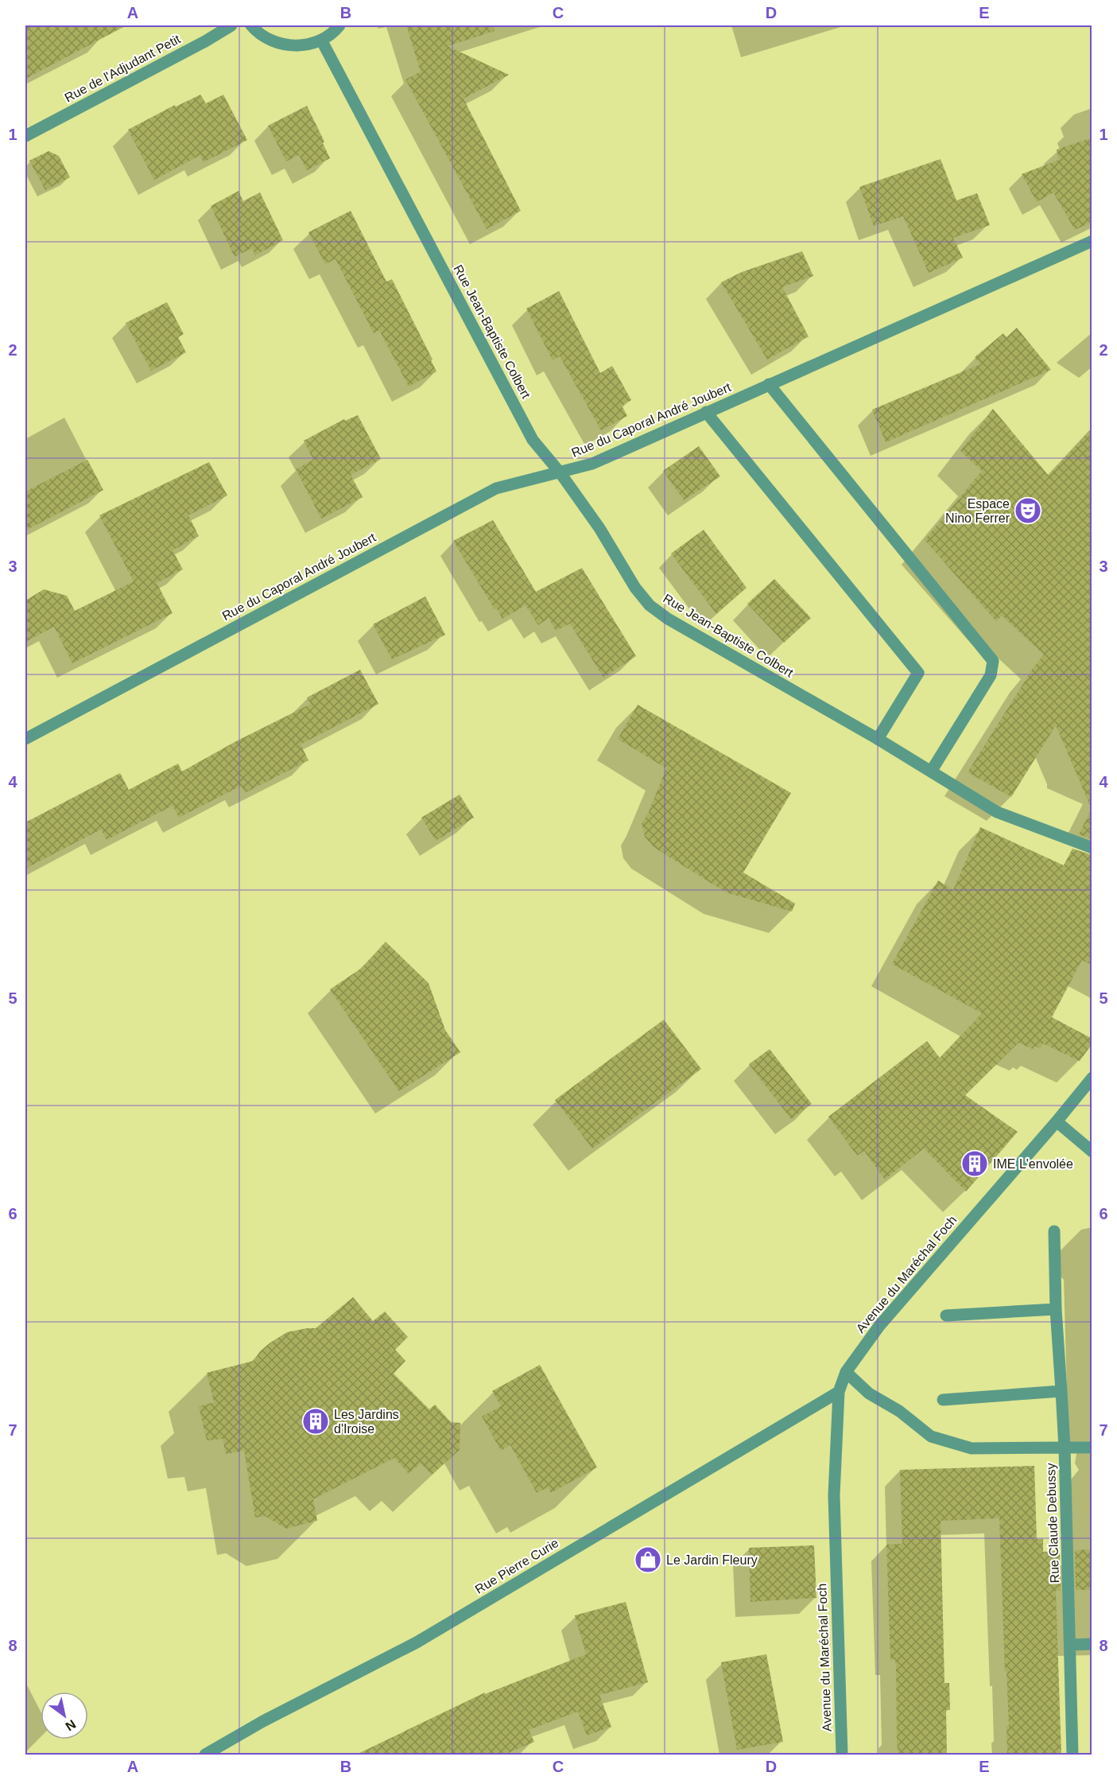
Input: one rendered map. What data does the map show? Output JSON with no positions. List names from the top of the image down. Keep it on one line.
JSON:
{"streets":{"street":["Rue de l'Adjudant Petit","Rue Jean-Baptiste Colbert","Rue du Caporal André Joubert","Avenue du Maréchal Foch","Rue Claude Debussy","Rue Pierre Curie"]},"crossings":[["Rue Jean-Baptiste Colbert","Rue du Caporal André Joubert"],["Avenue du Maréchal Foch","Rue Claude Debussy"],["Avenue du Maréchal Foch","Rue Pierre Curie"]],"places":{"theatre":["Espace Nino Ferrer"],"building":["IME L'envolée","Les Jardins d'Iroise"],"shop":["Le Jardin Fleury"]},"north":"bottom right","grid":{"columns":["A","B","C","D","E"],"rows":["1","2","3","4","5","6","7","8"]}}
